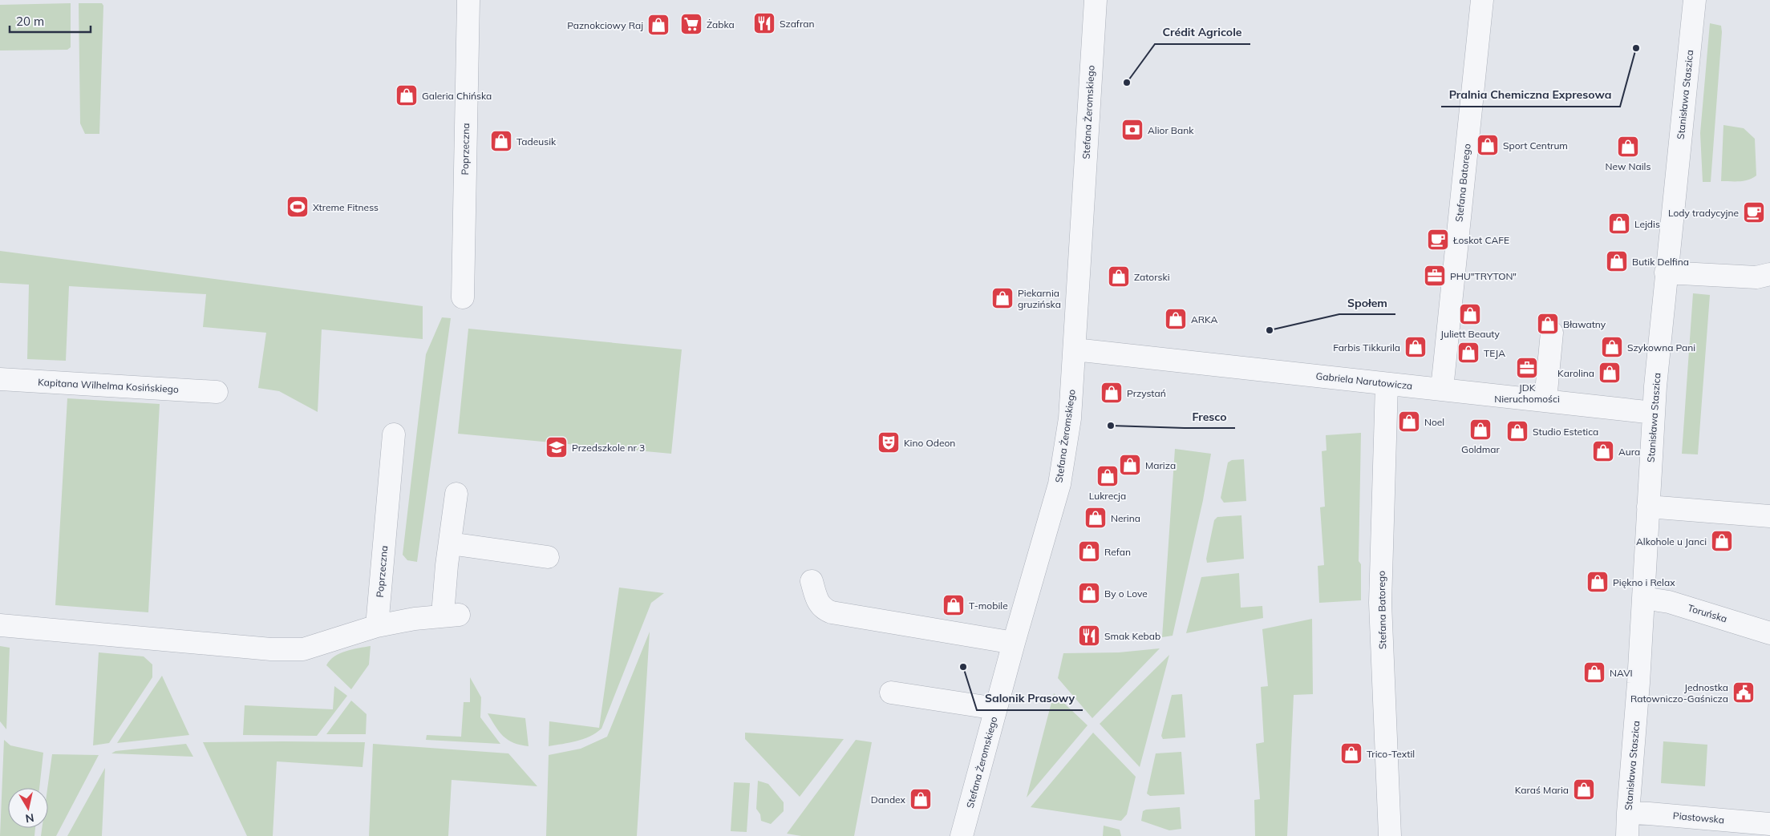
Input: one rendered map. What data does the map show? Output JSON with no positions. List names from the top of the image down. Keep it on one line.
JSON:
{"streets":{"street":["Stanisława Staszica","Stefana Żeromskiego","Poprzeczna","Stefana Batorego","Gabriela Narutowicza","Kapitana Wilhelma Kosińskiego","Toruńska","Piastowska"]},"crossings":[["Stanisława Staszica","Gabriela Narutowicza"],["Stanisława Staszica","Toruńska"],["Stanisława Staszica","Piastowska"],["Stefana Żeromskiego","Gabriela Narutowicza"],["Stefana Batorego","Gabriela Narutowicza"]],"places":{"restaurant":["Szafran","Smak Kebab"],"supermarket":["Żabka"],"shop":["Paznokciowy Raj","Galeria Chińska","Tadeusik","Sport Centrum","New Nails","Lejdis","Butik Delfina","Zatorski","Piekarnia gruzińska","Juliett Beauty","ARKA","Bławatny","Farbis Tikkurila","Szykowna Pani","TEJA","Karolina","Przystań","Noel","Goldmar","Studio Estetica","Aura","Mariza","Lukrecja","Nerina","Alkohole u Janci","Refan","Piękno i Relax","By o Love","T-mobile","NAVI","Trico-Textil","Karaś Maria","Dandex"],"other":["Pralnia Chemiczna Expresowa","Crédit Agricole","Społem","Fresco","Salonik Prasowy"],"bank":["Alior Bank"],"sports":["Xtreme Fitness"],"cafe":["Lody tradycyjne","Łoskot CAFE"],"office":["PHU\"TRYTON\"","JDK Nieruchomości"],"theatre":["Kino Odeon"],"school or university":["Przedszkole nr 3"],"public building":["Jednostka Ratowniczo-Gaśnicza"]},"scale_bar":"20 m","north":"bottom"}
